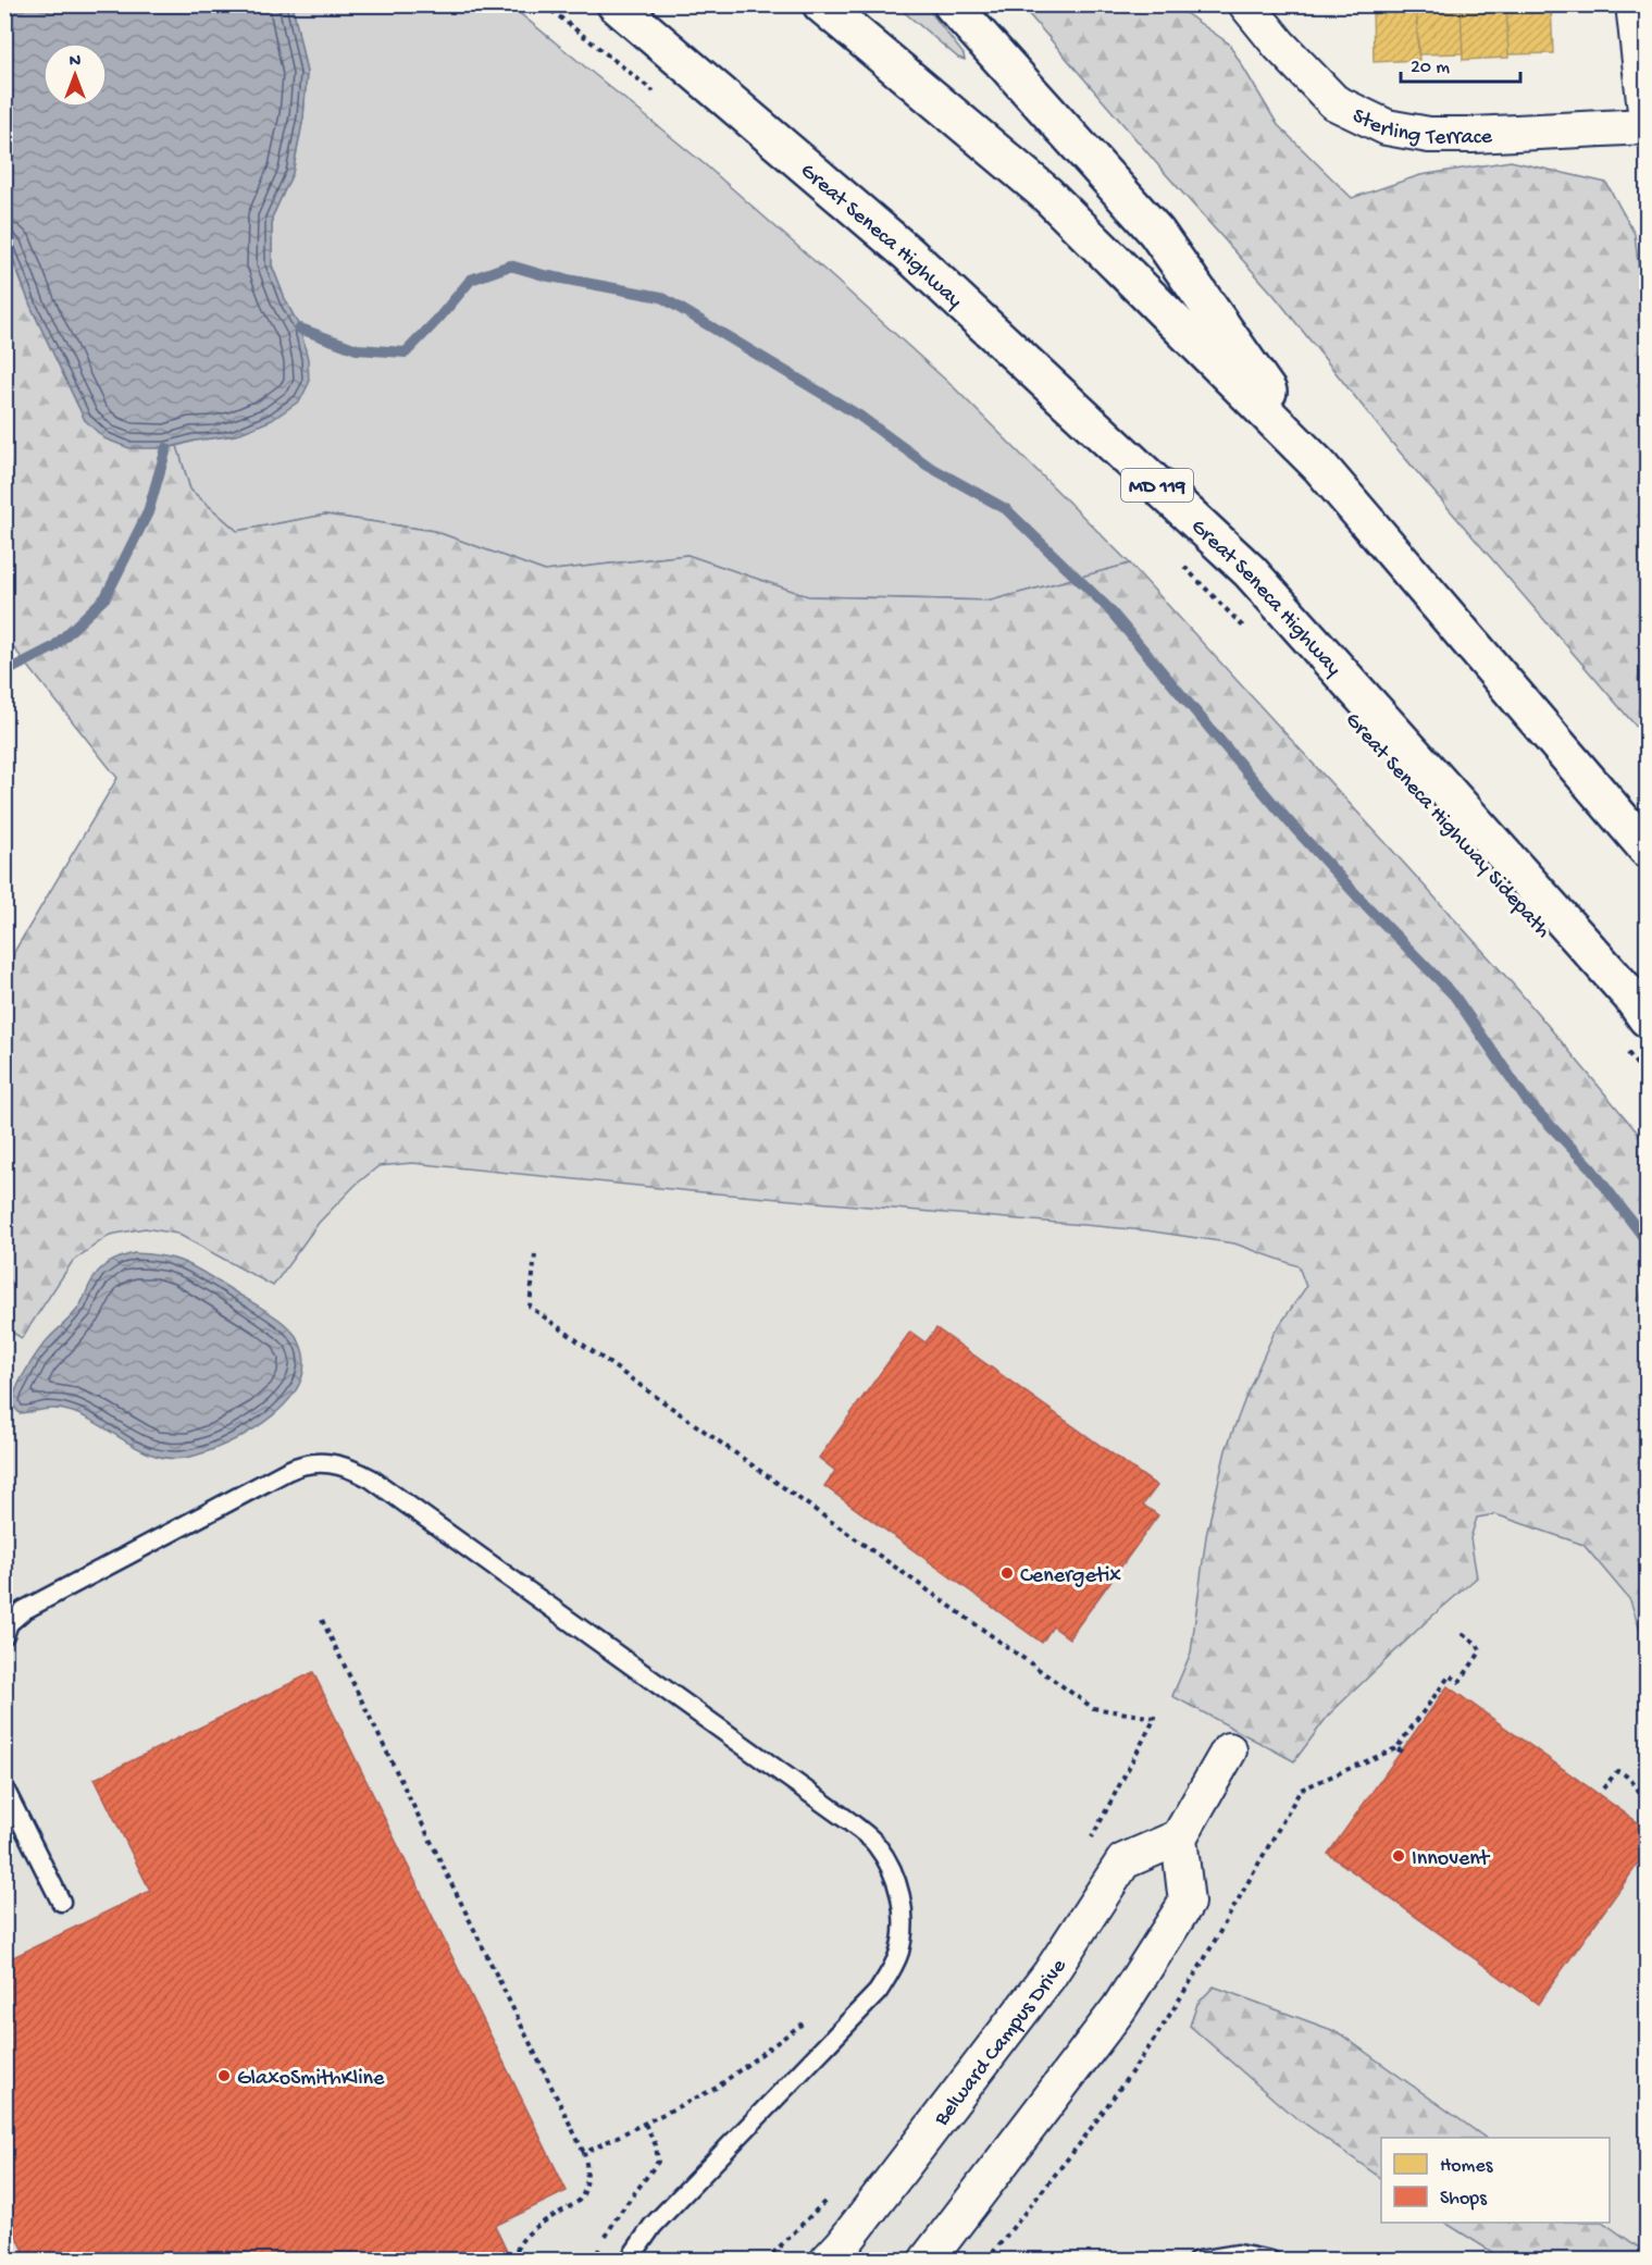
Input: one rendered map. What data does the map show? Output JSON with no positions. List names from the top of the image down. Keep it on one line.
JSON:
{"streets":{"main road":["Great Seneca Highway","MD 119"],"street":["Sterling Terrace","Belward Campus Drive"]},"places":["Cenergetix","Innovent","GlaxoSmithKline"],"legend":["Homes","Shops"],"scale_bar":"20 m","north":"top"}
